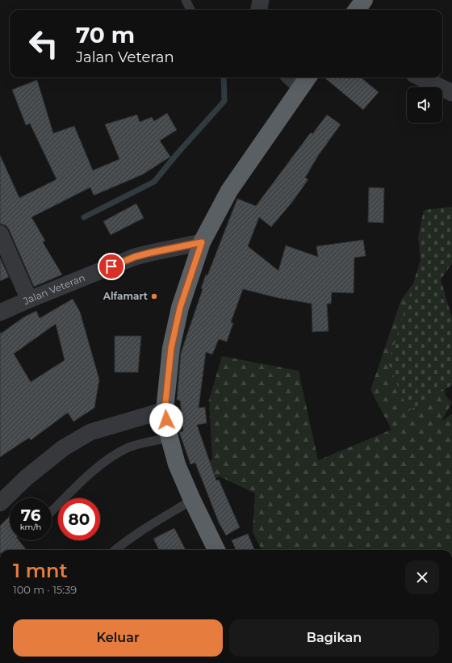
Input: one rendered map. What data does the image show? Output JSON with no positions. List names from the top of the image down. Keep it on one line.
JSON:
{"streets":{"street":["Jalan Veteran"]},"places":["Alfamart"],"page":{"turn":["70 m","Jalan Veteran"],"speed":"76 km/h","limit":"80","heading":["1 mnt","100 m · 15:39"],"buttons":["Keluar","Bagikan"]}}
